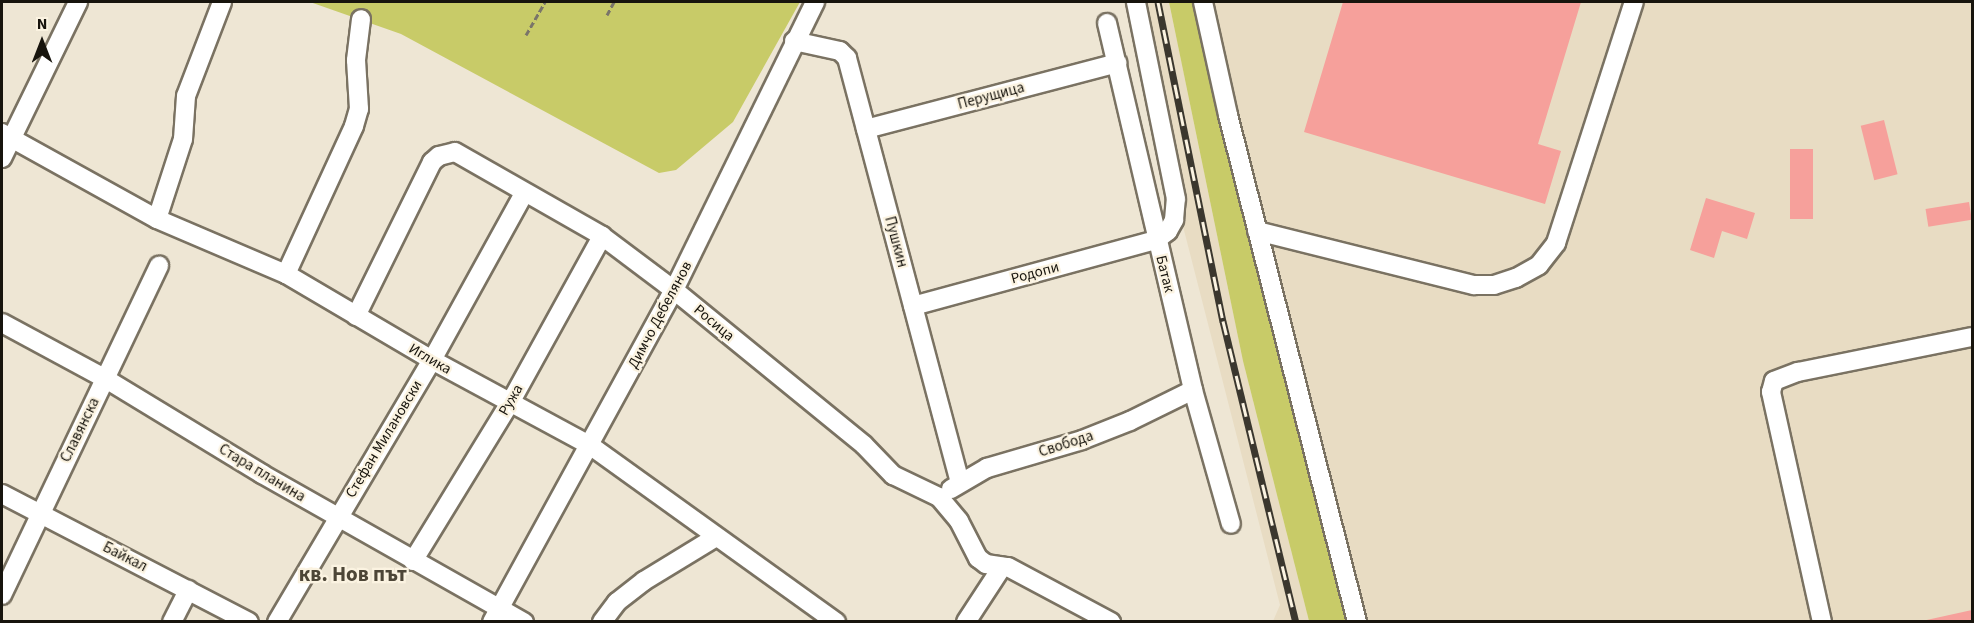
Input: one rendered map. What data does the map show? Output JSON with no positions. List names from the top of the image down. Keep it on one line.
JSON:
{"streets":{"street":["Перущица","Пушкин","Родопи","Батак","Димчо Дебелянов","Росица","Иглика","Ружа","Славянска","Стефан Милановски","Свобода","Стара планина","Байкал"]},"crossings":[["Перущица","Пушкин"],["Перущица","Батак"],["Пушкин","Родопи"],["Пушкин","Димчо Дебелянов"],["Пушкин","Свобода"],["Родопи","Батак"],["Батак","Свобода"],["Димчо Дебелянов","Росица"],["Димчо Дебелянов","Иглика"],["Димчо Дебелянов","Стара планина"],["Росица","Иглика"],["Росица","Ружа"],["Росица","Стефан Милановски"],["Росица","Свобода"],["Иглика","Ружа"],["Иглика","Стефан Милановски"],["Ружа","Стара планина"],["Славянска","Стара планина"],["Славянска","Байкал"],["Стефан Милановски","Стара планина"]],"districts":["кв. Нов път"],"north":"top"}
